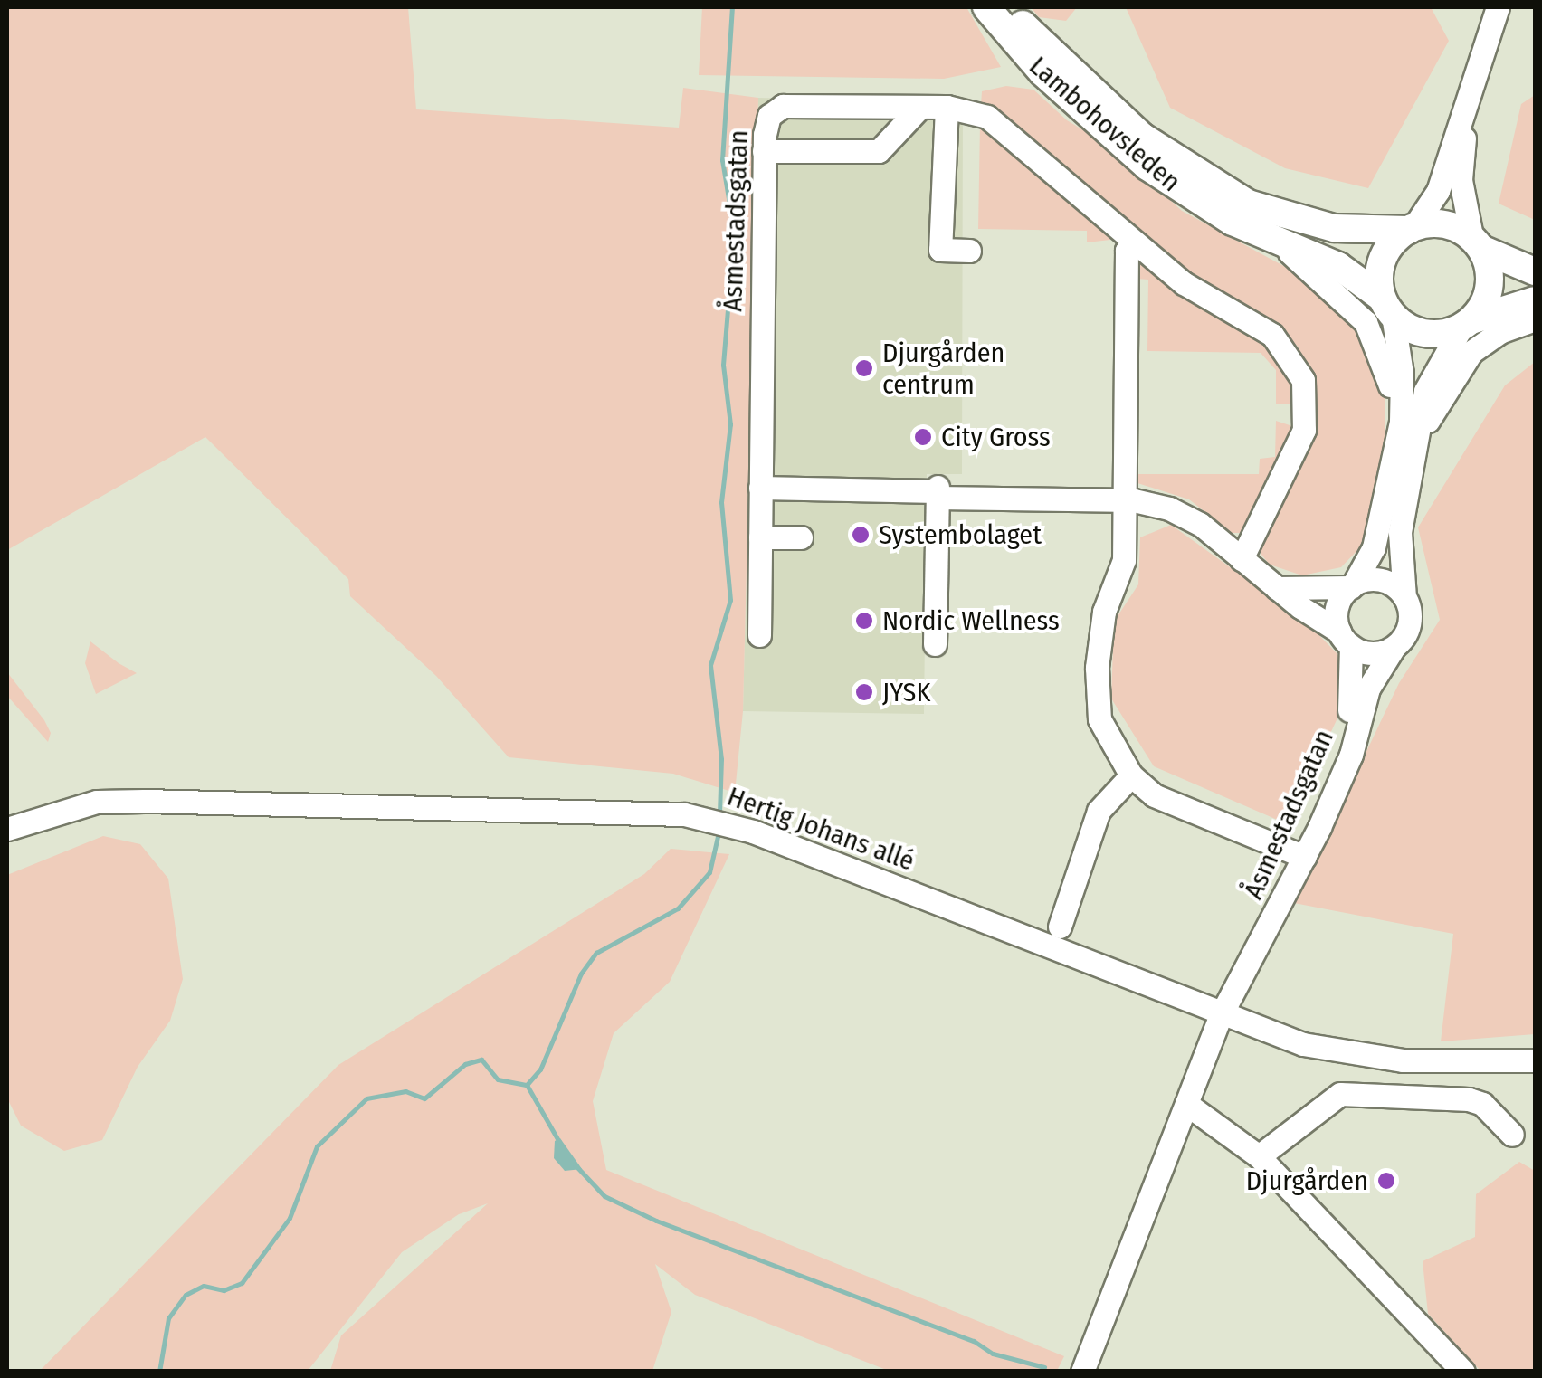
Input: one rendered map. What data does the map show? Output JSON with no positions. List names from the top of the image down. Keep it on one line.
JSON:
{"streets":{"main road":["Lambohovsleden"],"street":["Åsmestadsgatan","Hertig Johans allé"]},"crossings":[["Åsmestadsgatan","Hertig Johans allé"]],"places":["Djurgården centrum","City Gross","Systembolaget","Nordic Wellness","JYSK","Djurgården"]}
